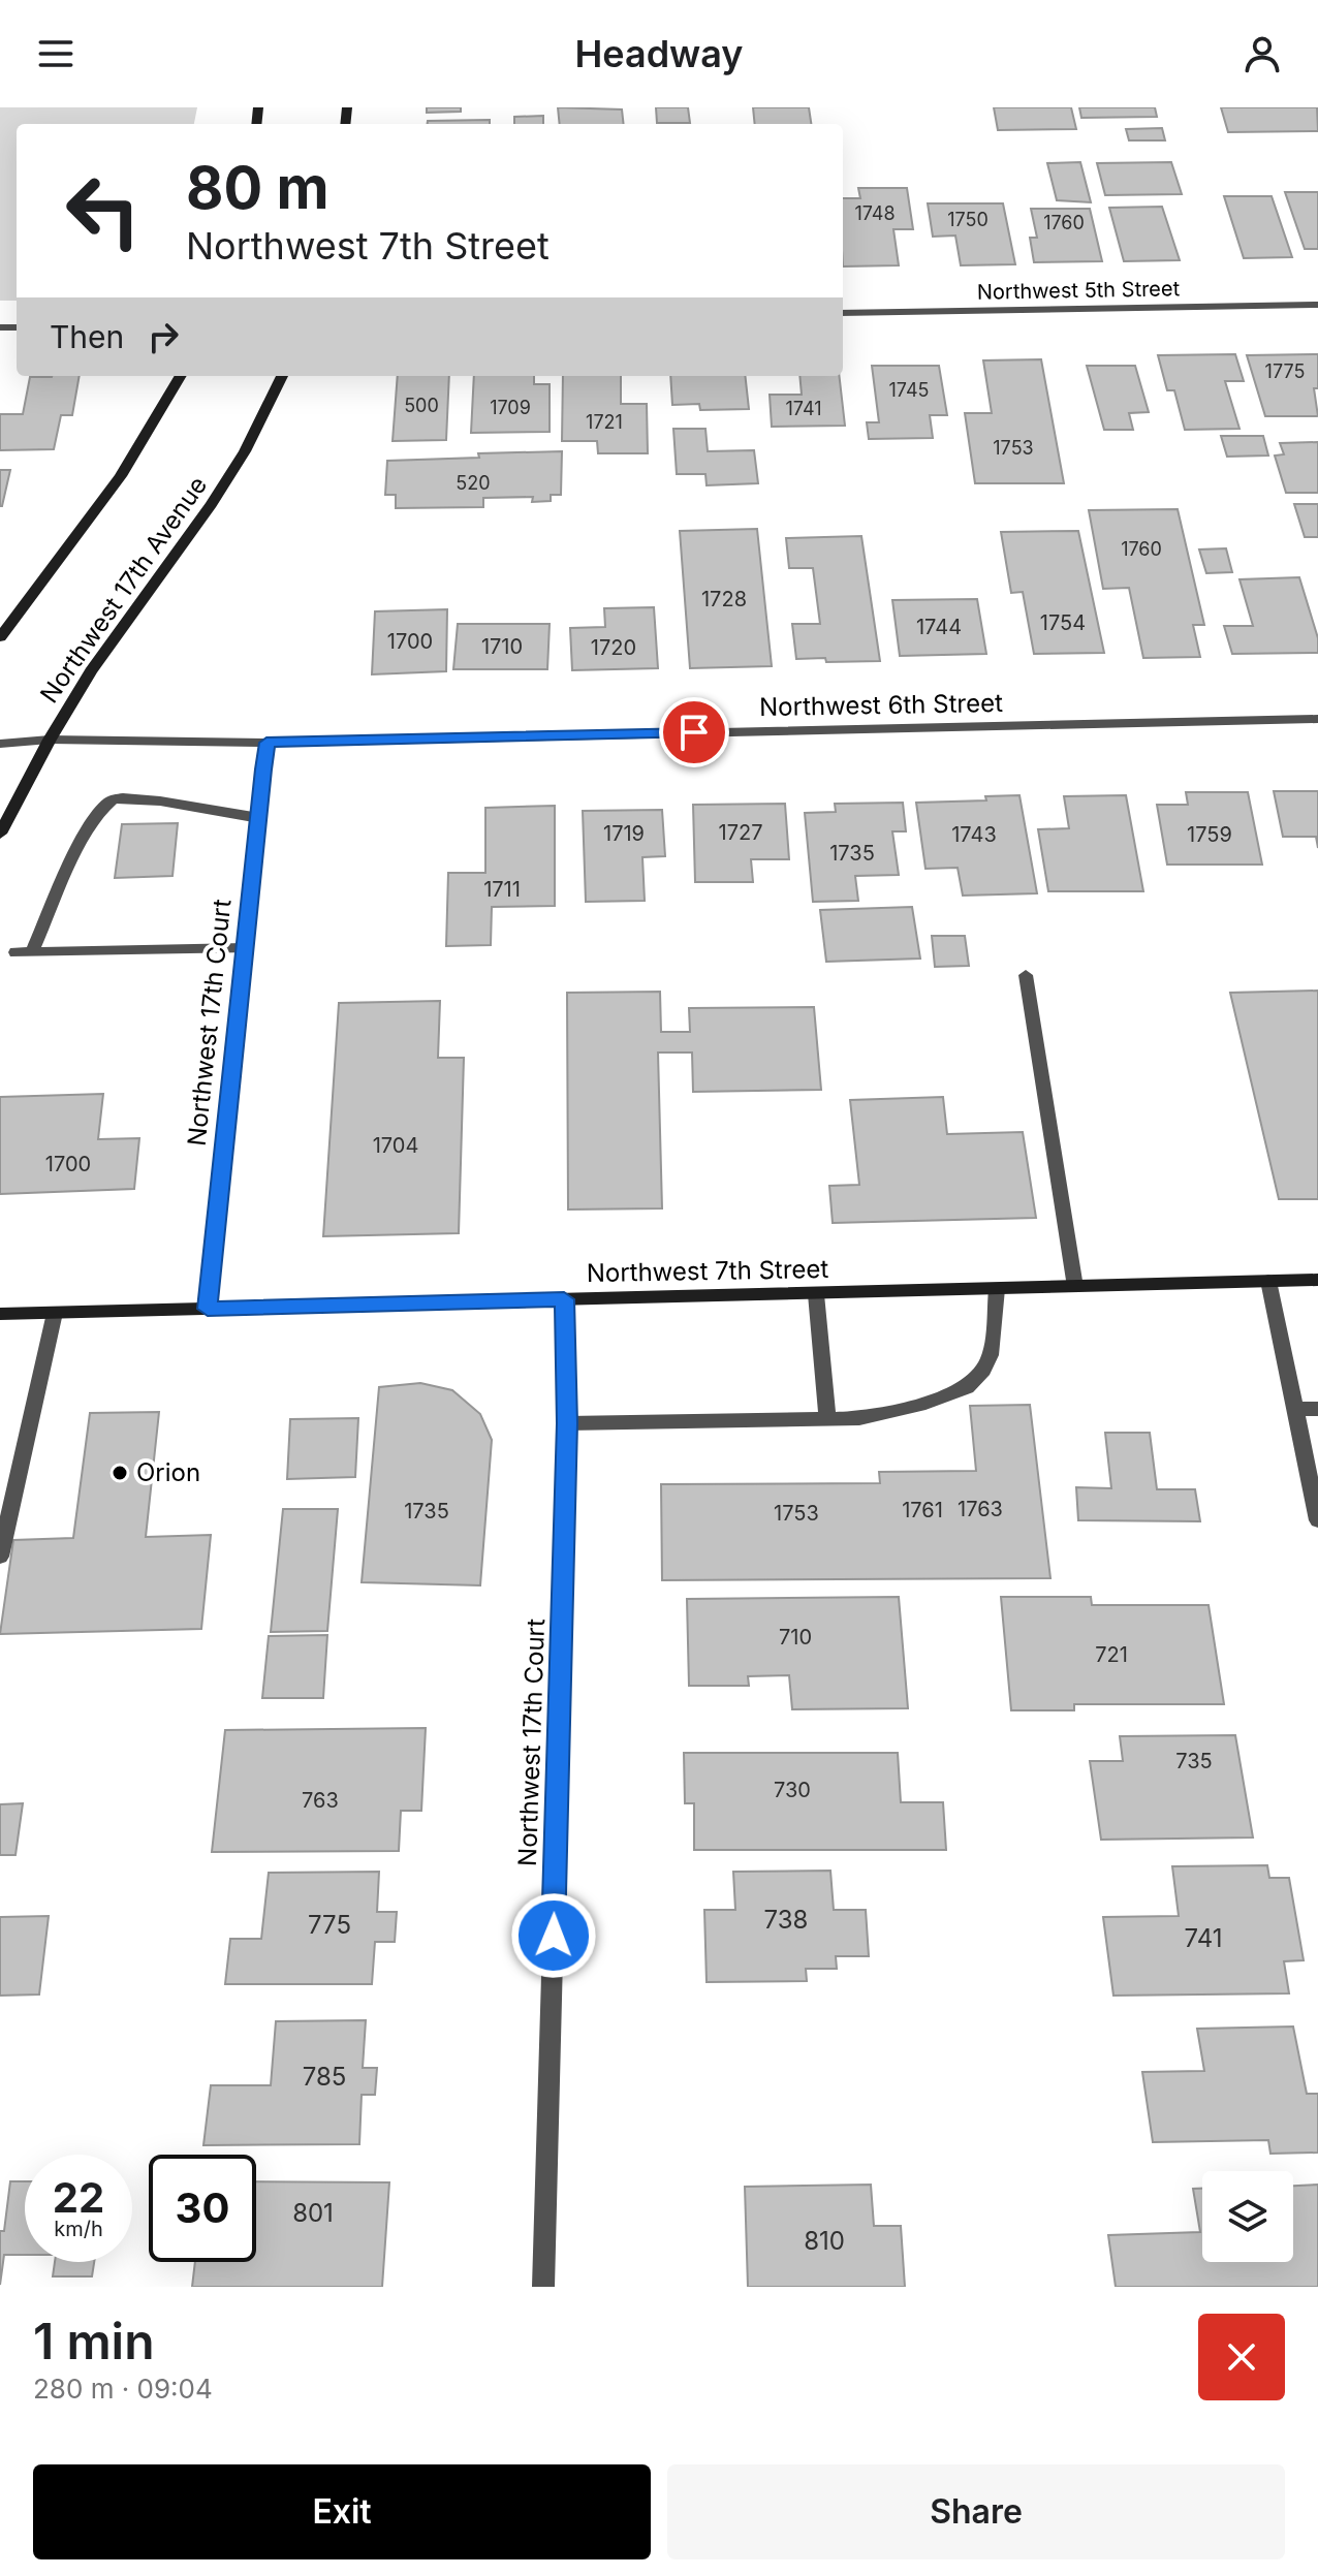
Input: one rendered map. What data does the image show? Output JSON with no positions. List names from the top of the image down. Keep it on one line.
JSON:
{"streets":{"main road":["Northwest 17th Avenue","Northwest 7th Street"],"street":["Northwest 5th Street","Northwest 6th Street","Northwest 17th Court"]},"crossings":[["Northwest 17th Avenue","Northwest 6th Street"],["Northwest 6th Street","Northwest 17th Court"],["Northwest 17th Court","Northwest 7th Street"]],"places":["Orion"],"house_numbers":["1748","1750","1760","1775","1745","500","1709","1741","1721","1753","520","1760","1728","1754","1744","1700","1710","1720","1727","1719","1743","1759","1735","1711","1704","1700","1763","1761","1735","1753","710","721","735","730","763","738","775","741","785","801","810"],"page":{"header":"Headway","turn":["80 m","Northwest 7th Street"],"then":"Then","speed":"22 km/h","limit":"30","heading":["1 min","280 m · 09:04"],"buttons":["Exit","Share"]}}
